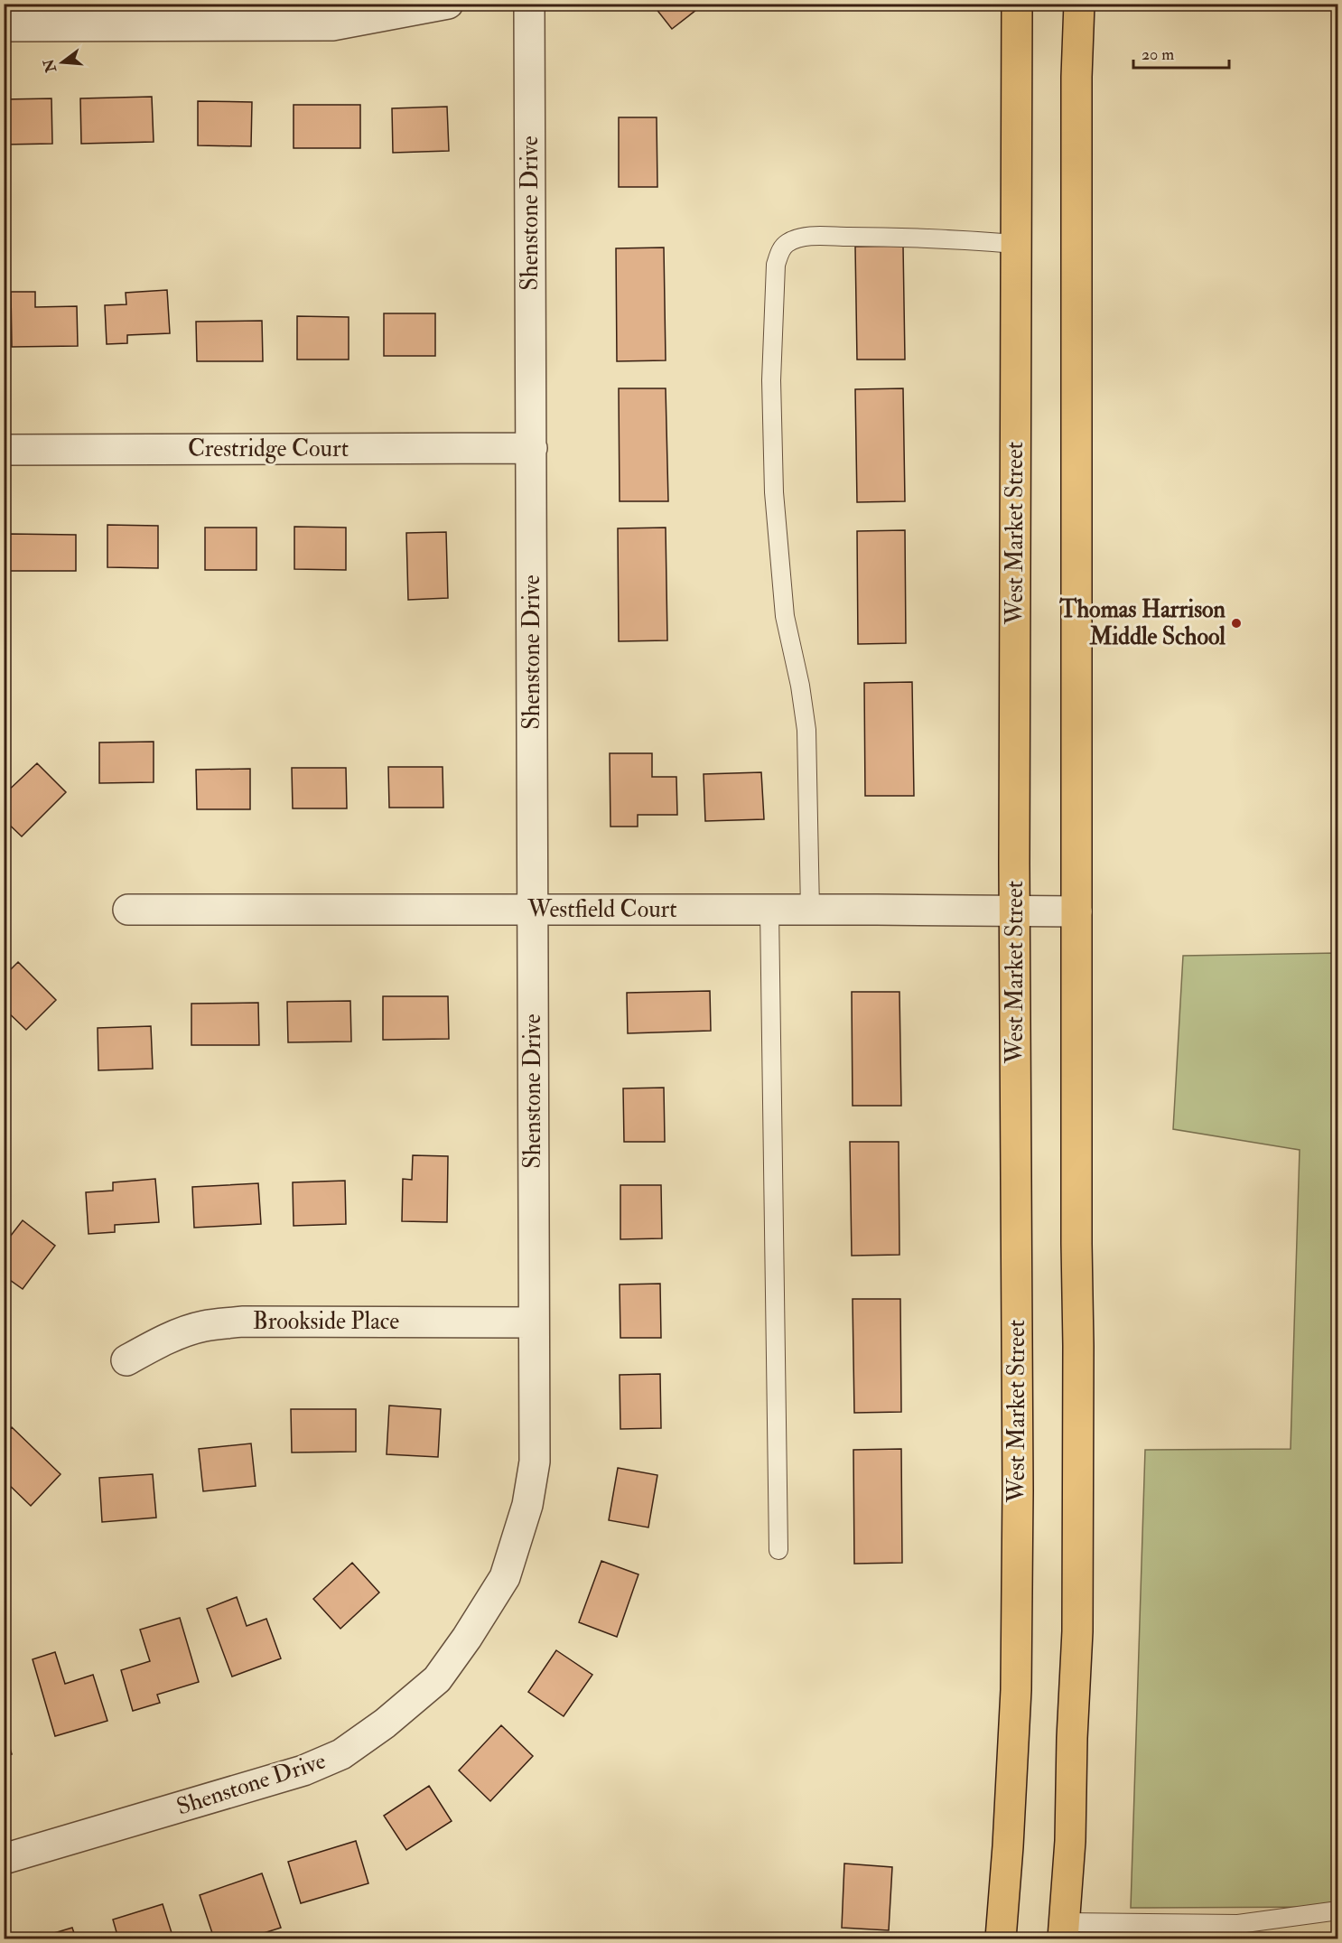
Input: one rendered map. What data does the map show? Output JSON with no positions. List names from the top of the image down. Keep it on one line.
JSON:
{"streets":{"main road":["West Market Street"],"street":["Shenstone Drive","Crestridge Court","Westfield Court","Brookside Place"]},"crossings":[["Shenstone Drive","Crestridge Court"],["Shenstone Drive","Westfield Court"],["Shenstone Drive","Brookside Place"],["West Market Street","Westfield Court"]],"places":["Thomas Harrison Middle School"],"scale_bar":"20 m","north":"left"}
